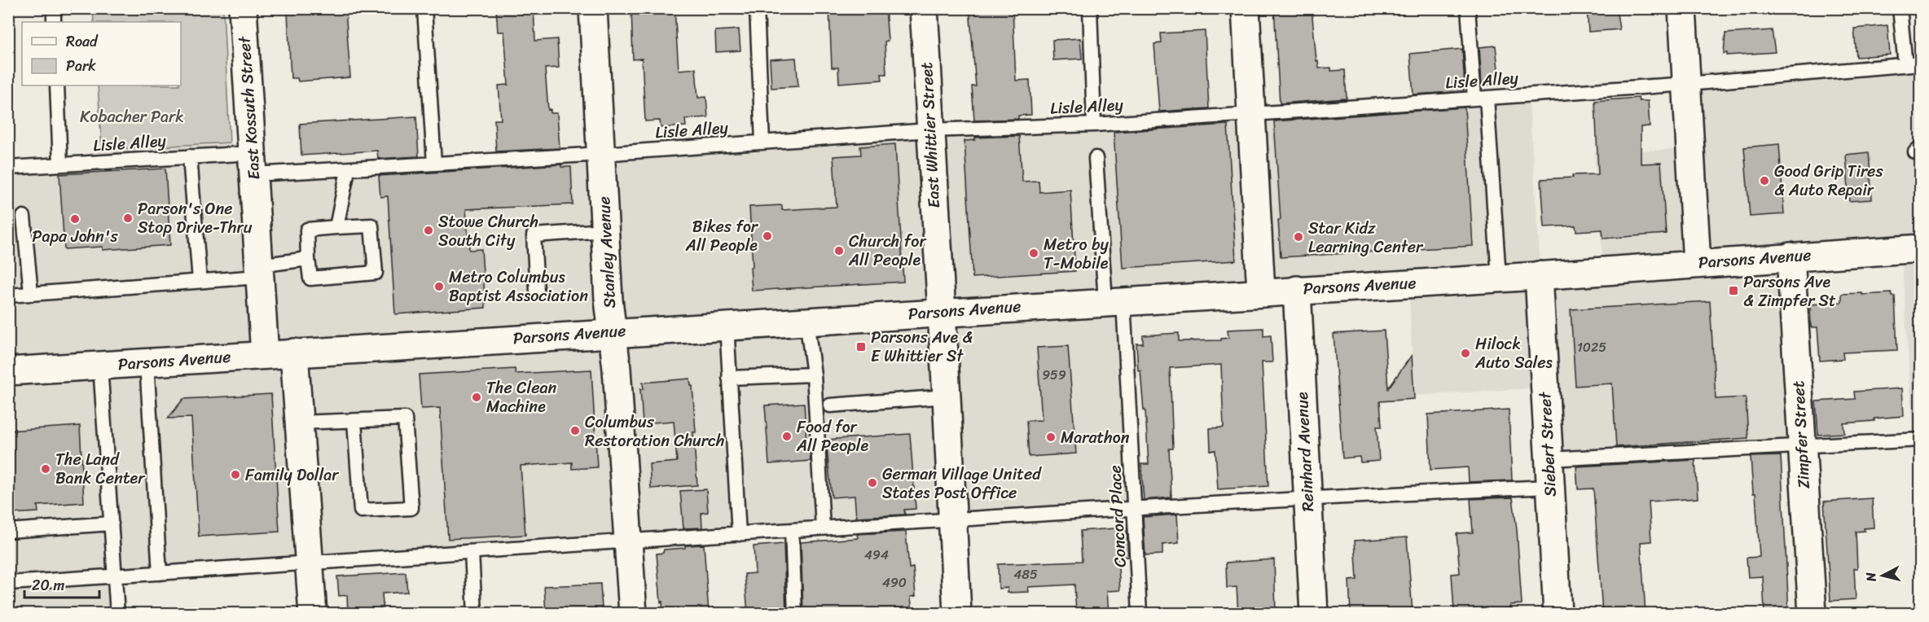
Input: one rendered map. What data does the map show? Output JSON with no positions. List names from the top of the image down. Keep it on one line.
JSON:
{"streets":{"street":["East Kossuth Street","East Whittier Street","Stanley Avenue","Parsons Avenue","Zimpfer Street","Siebert Street","Reinhard Avenue"],"lane":["Lisle Alley","Concord Place"]},"crossings":[["Lisle Alley","East Kossuth Street"],["Lisle Alley","East Whittier Street"],["Lisle Alley","Stanley Avenue"],["East Kossuth Street","Parsons Avenue"],["East Whittier Street","Parsons Avenue"],["Stanley Avenue","Parsons Avenue"],["Parsons Avenue","Zimpfer Street"],["Parsons Avenue","Siebert Street"],["Parsons Avenue","Reinhard Avenue"],["Parsons Avenue","Concord Place"]],"parks":["Kobacher Park"],"places":{"other":["Good Grip Tires & Auto Repair","Parson's One Stop Drive-Thru","Papa John's","Stowe Church South City","Bikes for All People","Star Kidz Learning Center","Church for All People","Metro by T-Mobile","Metro Columbus Baptist Association","Hilock Auto Sales","The Clean Machine","Columbus Restoration Church","Food for All People","Marathon","The Land Bank Center","Family Dollar","German Village United States Post Office"],"transit":["Parsons Ave & Zimpfer St","Parsons Ave & E Whittier St"]},"house_numbers":["1025","959","494","485","490"],"legend":["Road","Park"],"scale_bar":"20 m","north":"left"}
